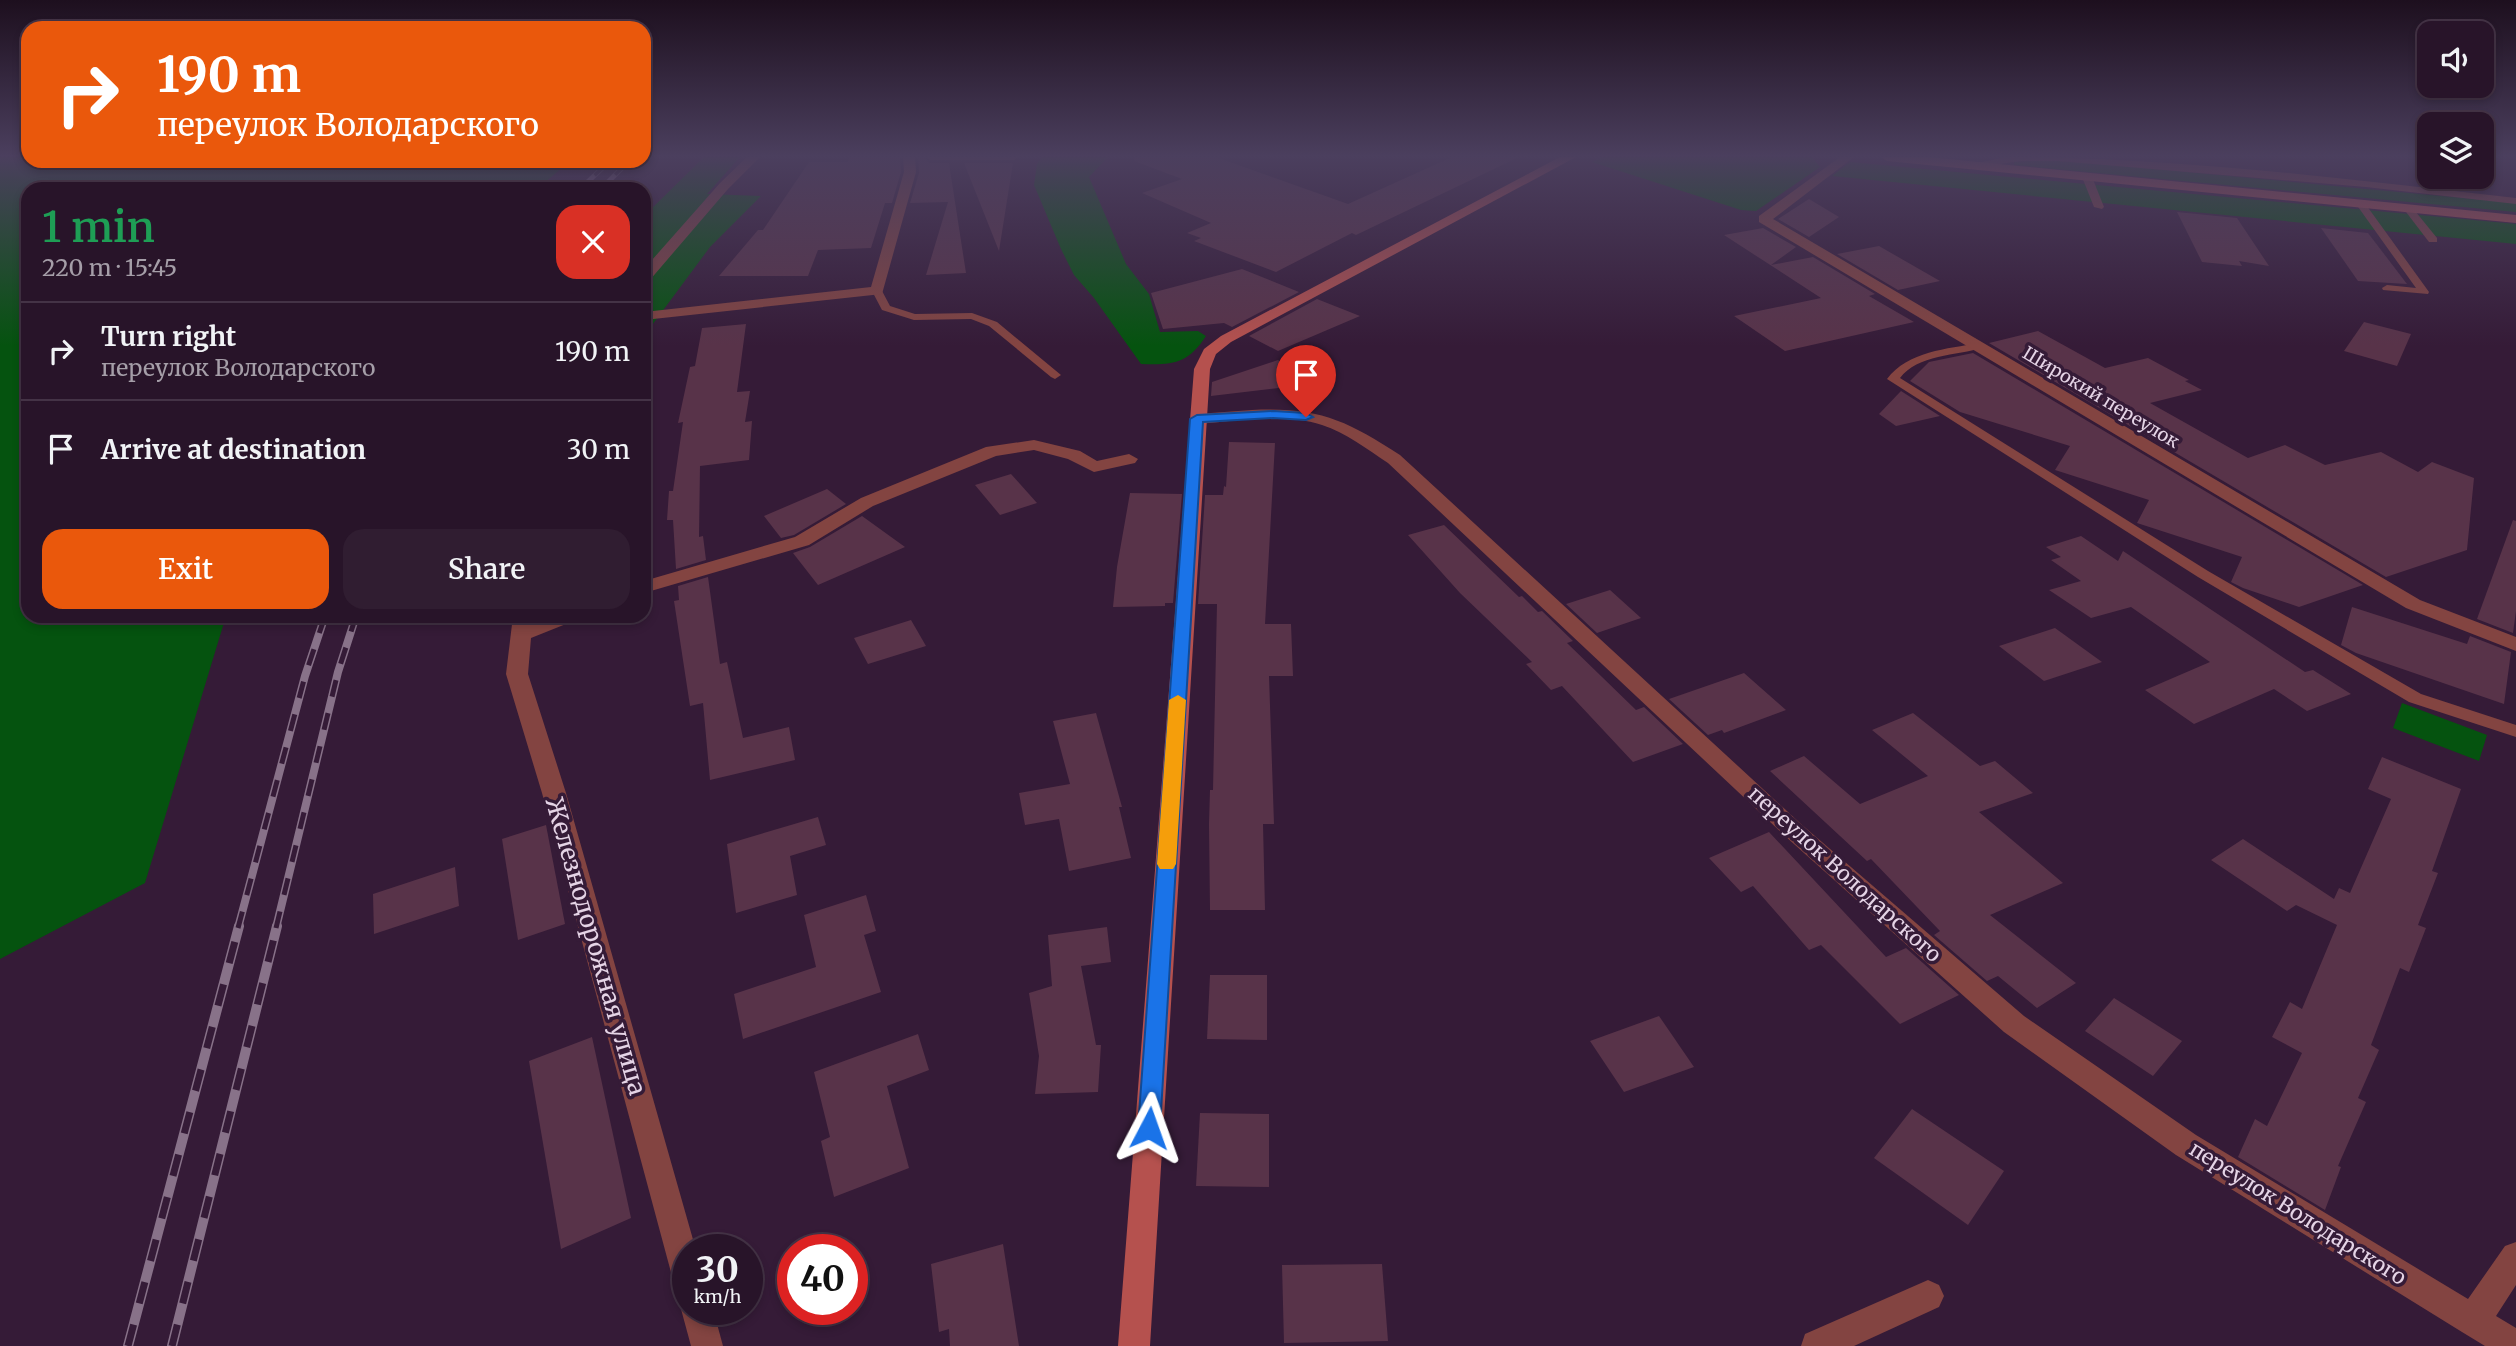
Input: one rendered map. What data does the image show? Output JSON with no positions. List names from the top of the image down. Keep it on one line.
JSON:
{"streets":{"street":["Широкий переулок","переулок Володарского","Железнодорожная улица"]},"page":{"turn":["190 m","переулок Володарского"],"heading":["1 min","220 m · 15:45"],"list":[{"name":"Turn right","note":"переулок Володарского","value":"190 m"},{"name":"Arrive at destination","value":"30 m"}],"buttons":["Exit","Share"],"speed":"30 km/h","limit":"40"}}
